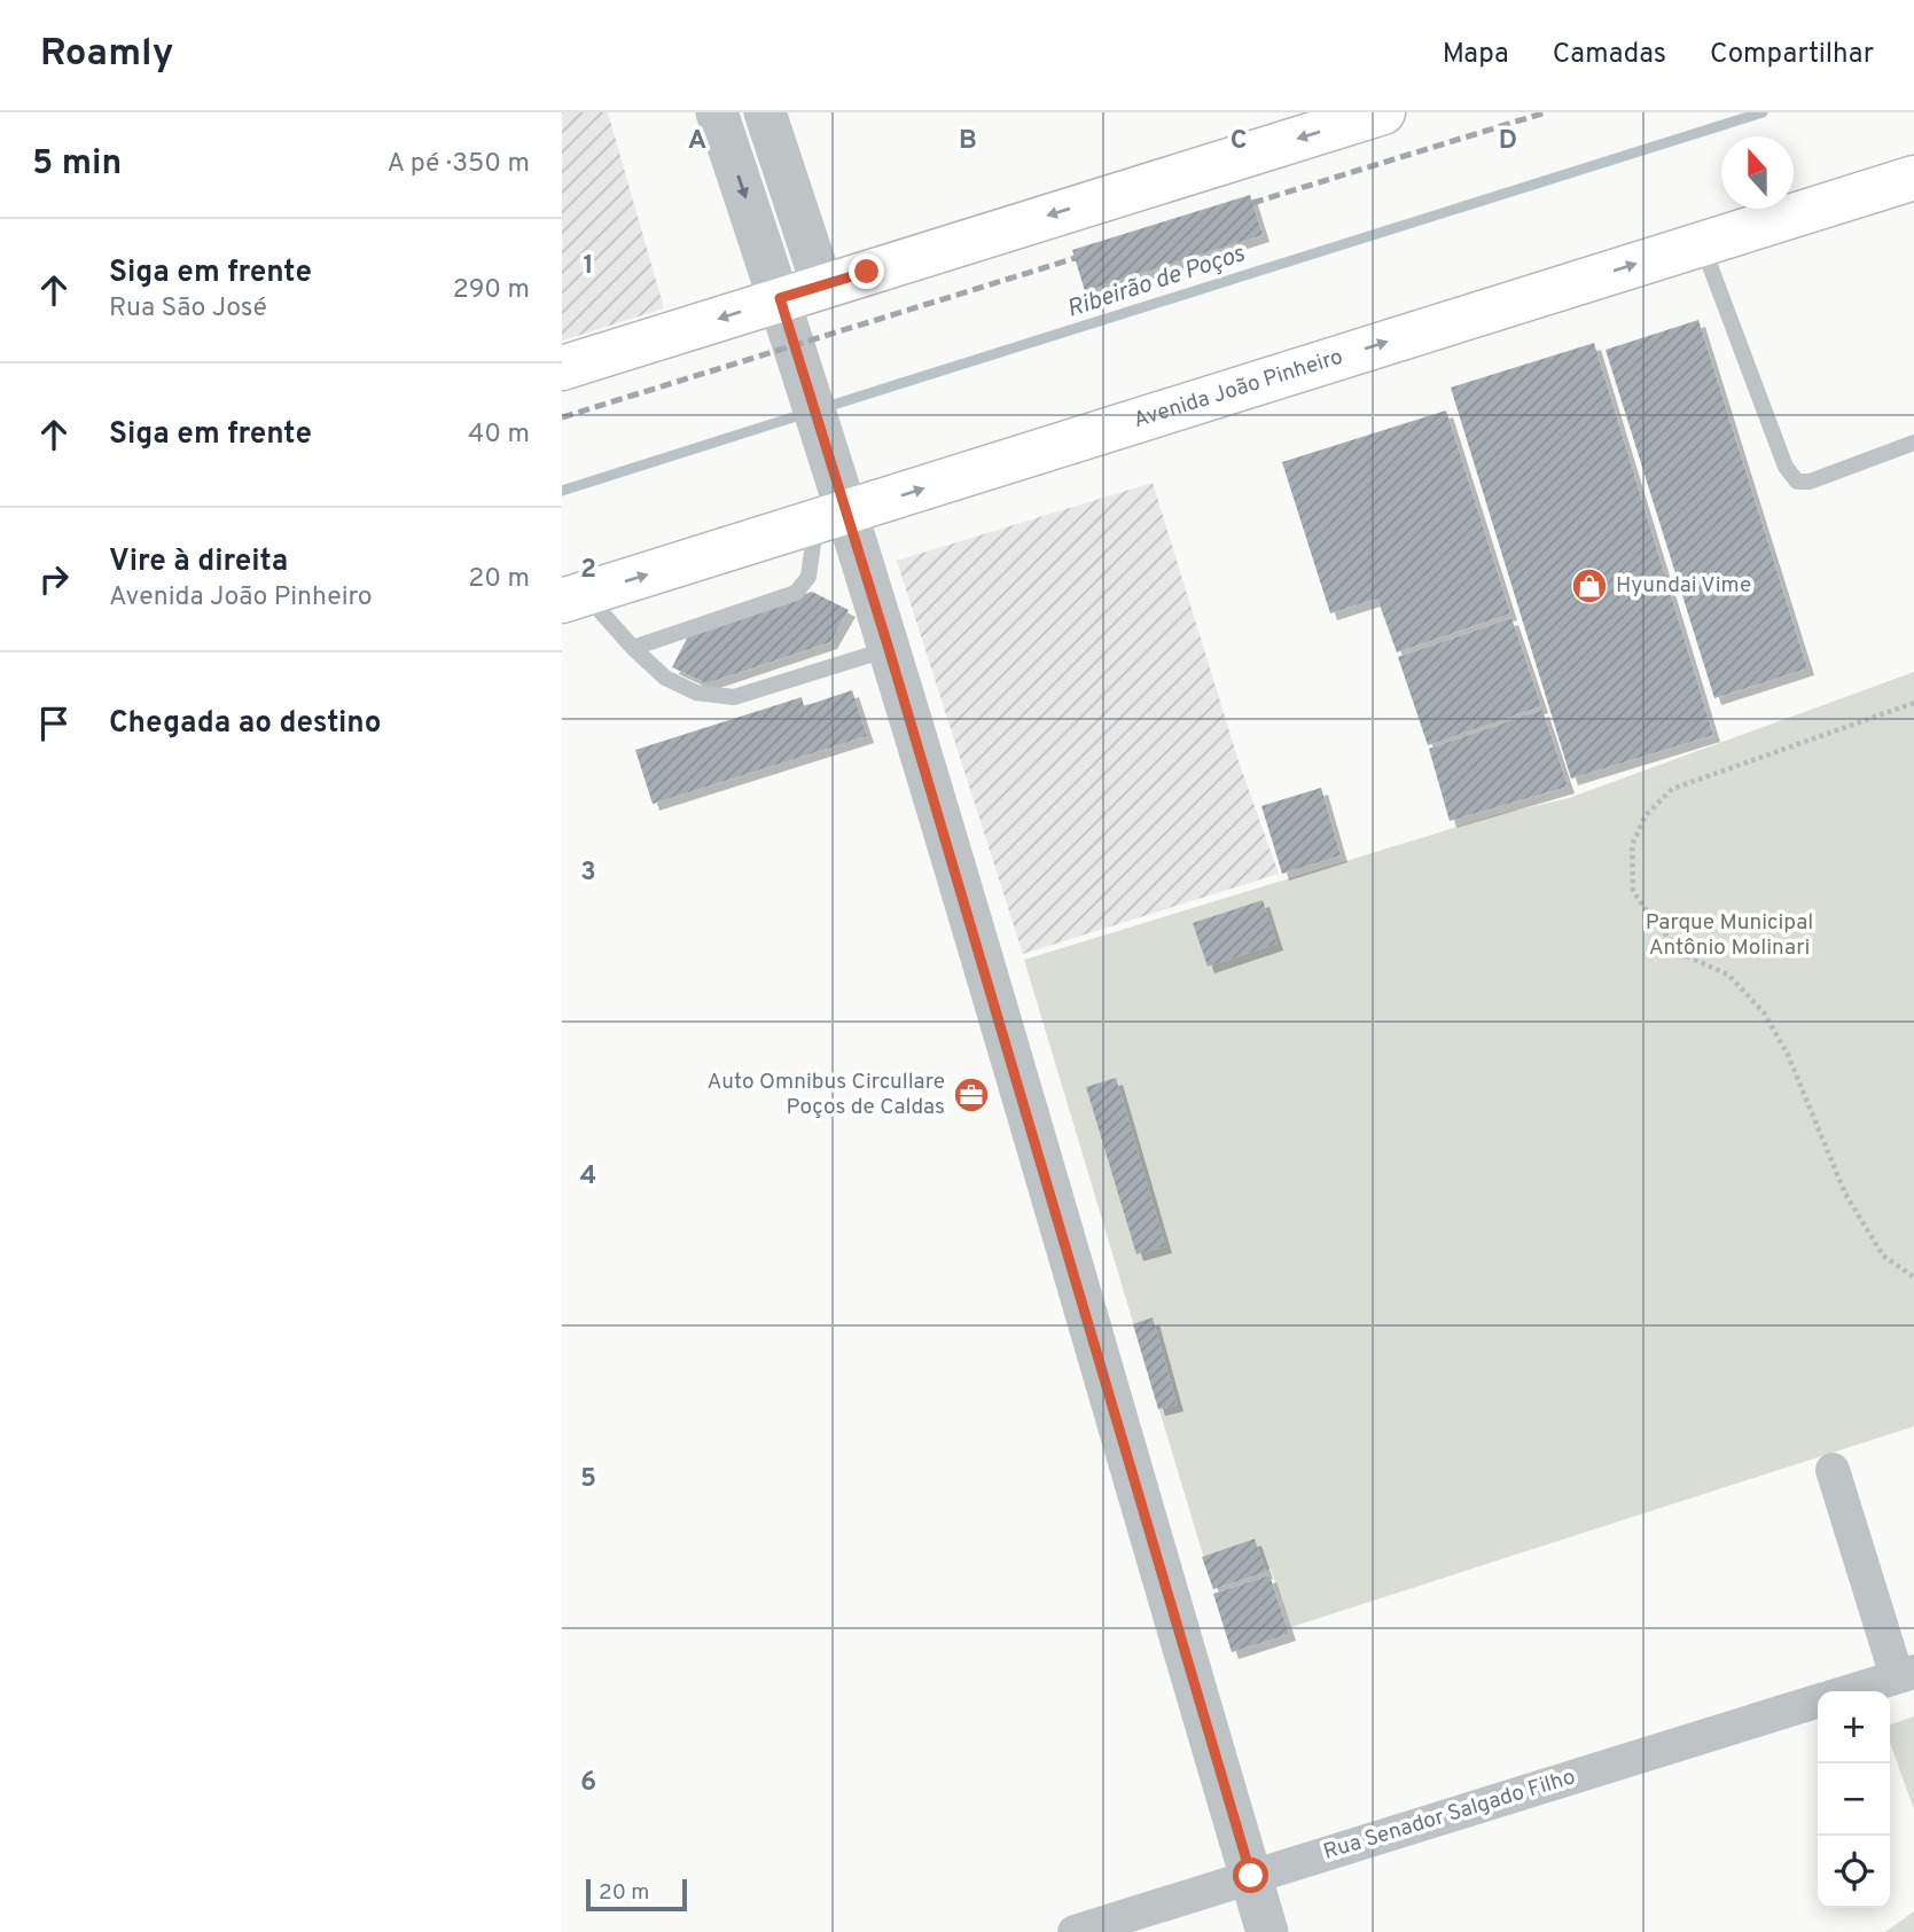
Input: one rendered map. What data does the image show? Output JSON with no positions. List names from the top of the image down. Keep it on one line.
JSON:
{"streets":{"main road":["Avenida João Pinheiro"],"street":["Rua Senador Salgado Filho"]},"water":["Ribeirão de Poços"],"parks":["Parque Municipal Antônio Molinari"],"places":{"shop":["Hyundai Vime"],"office":["Auto Omnibus Circullare Poços de Caldas"]},"scale_bar":"20 m","north":"top","page":{"header":"Roamly","nav":["Mapa","Camadas","Compartilhar"],"heading":["5 min","A pé · 350 m"],"list":[["Siga em frente","Rua São José","290 m"],["Siga em frente","40 m"],["Vire à direita","Avenida João Pinheiro","20 m"],"Chegada ao destino"],"map_buttons":["+","−"],"scale":"20 m"},"grid":{"columns":["A","B","C","D"],"rows":["1","2","3","4","5","6"]}}
